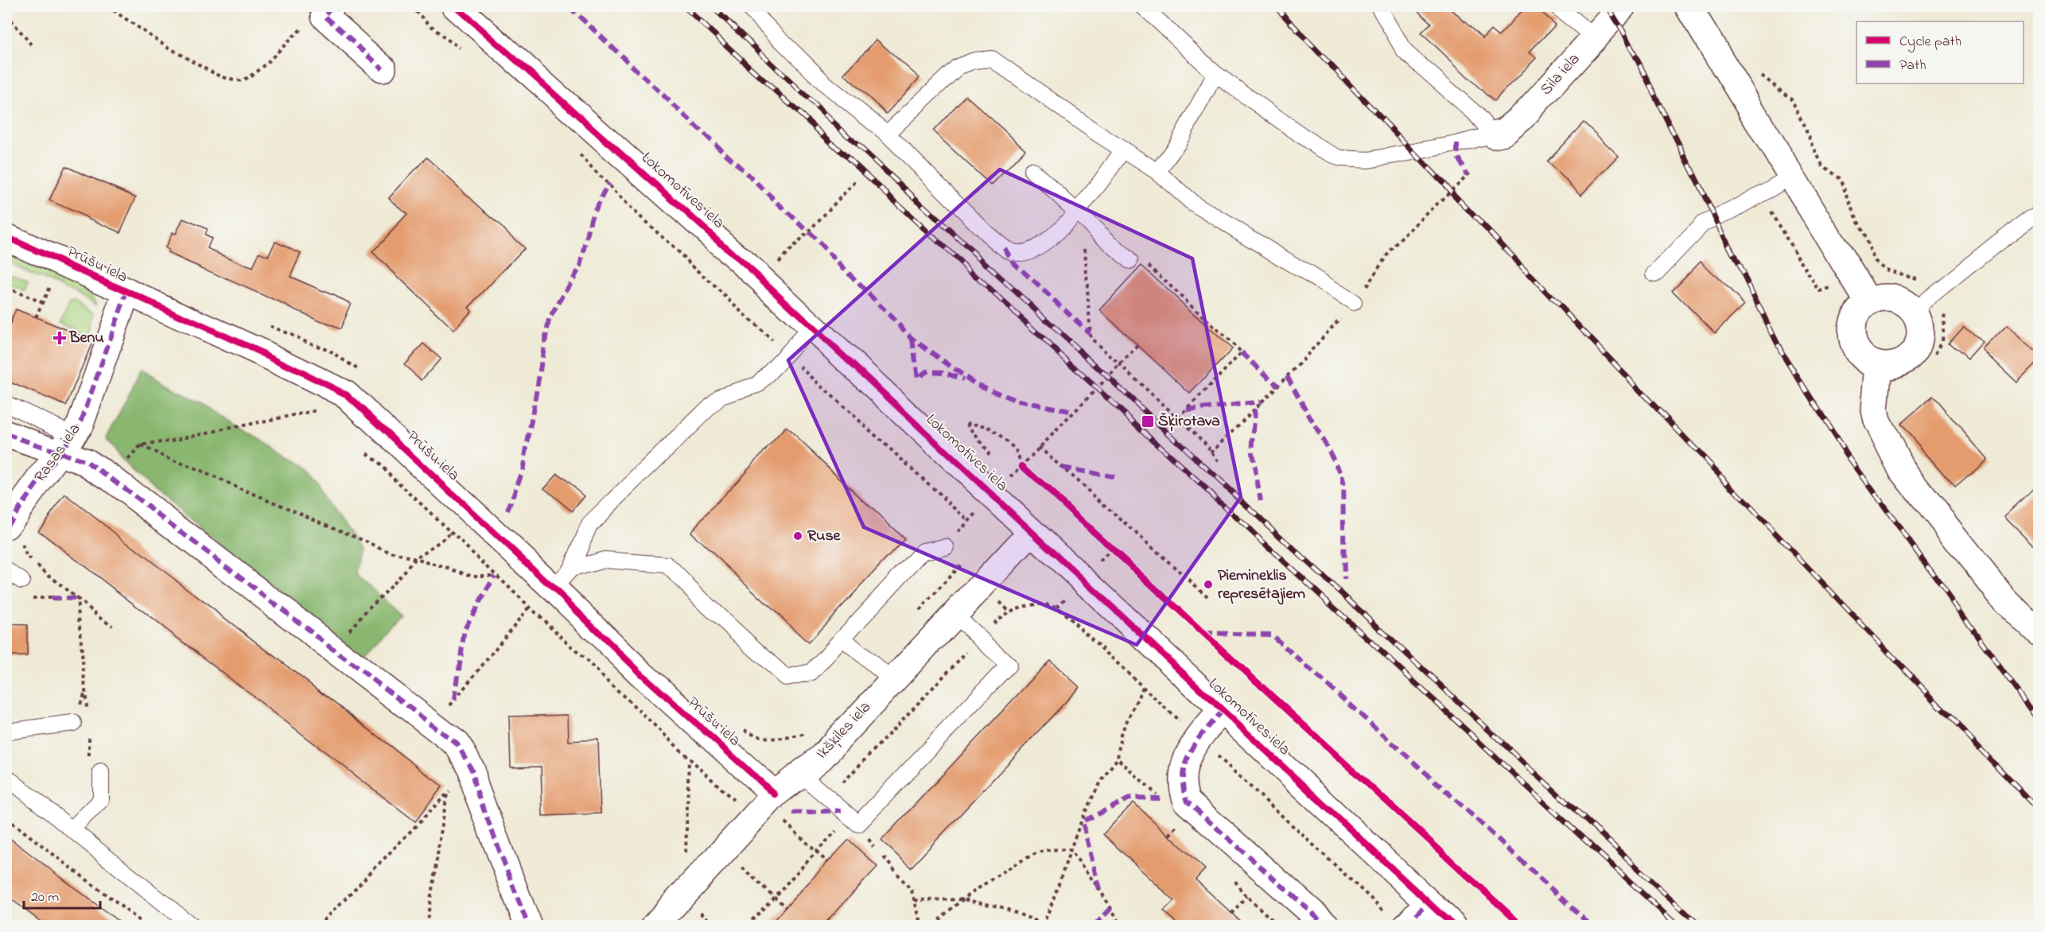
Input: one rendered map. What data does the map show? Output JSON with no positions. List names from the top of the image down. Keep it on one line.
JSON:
{"streets":{"street":["Sila iela","Lokomotīves iela","Prūšu iela","Rasas iela","Ikšķiles iela"]},"crossings":[["Lokomotīves iela","Ikšķiles iela"],["Prūšu iela","Rasas iela"],["Prūšu iela","Ikšķiles iela"]],"places":{"health":["Benu"],"transit":["Šķirotava"],"other":["Ruse","Piemineklis represētajiem"]},"legend":["Cycle path","Path"],"scale_bar":"20 m"}
